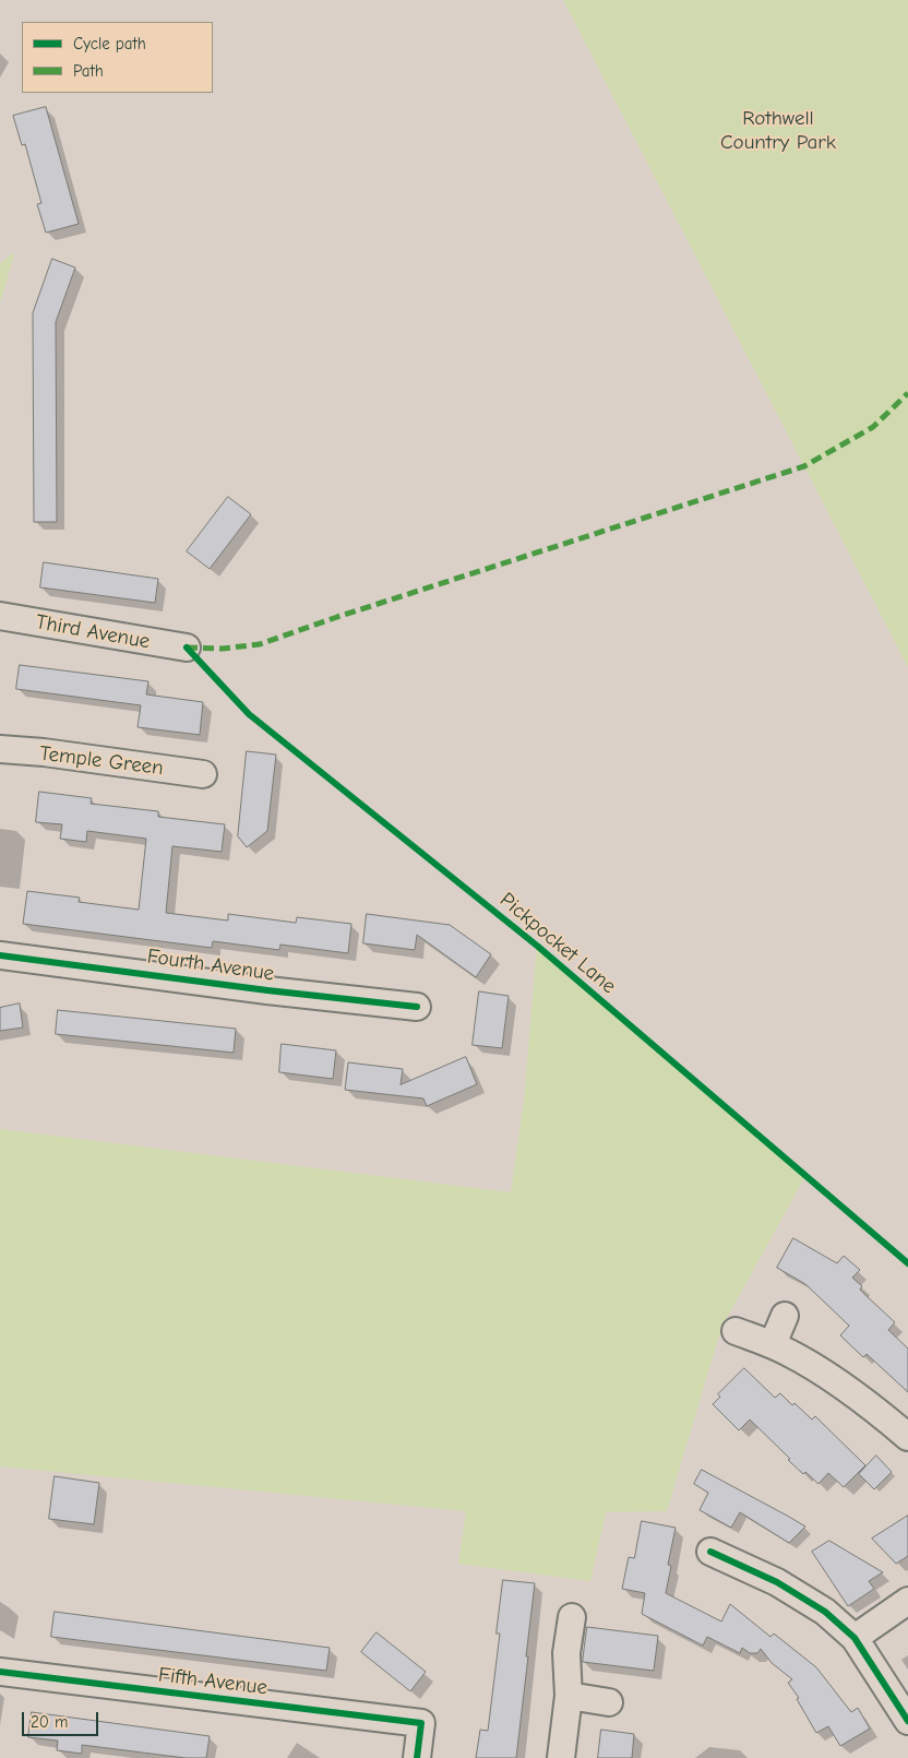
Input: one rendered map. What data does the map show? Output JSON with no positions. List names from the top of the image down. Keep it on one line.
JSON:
{"streets":{"street":["Third Avenue","Temple Green","Fourth Avenue","Fifth Avenue"],"cycle path":["Pickpocket Lane"]},"parks":["Rothwell Country Park"],"legend":["Cycle path","Path"],"scale_bar":"20 m"}
